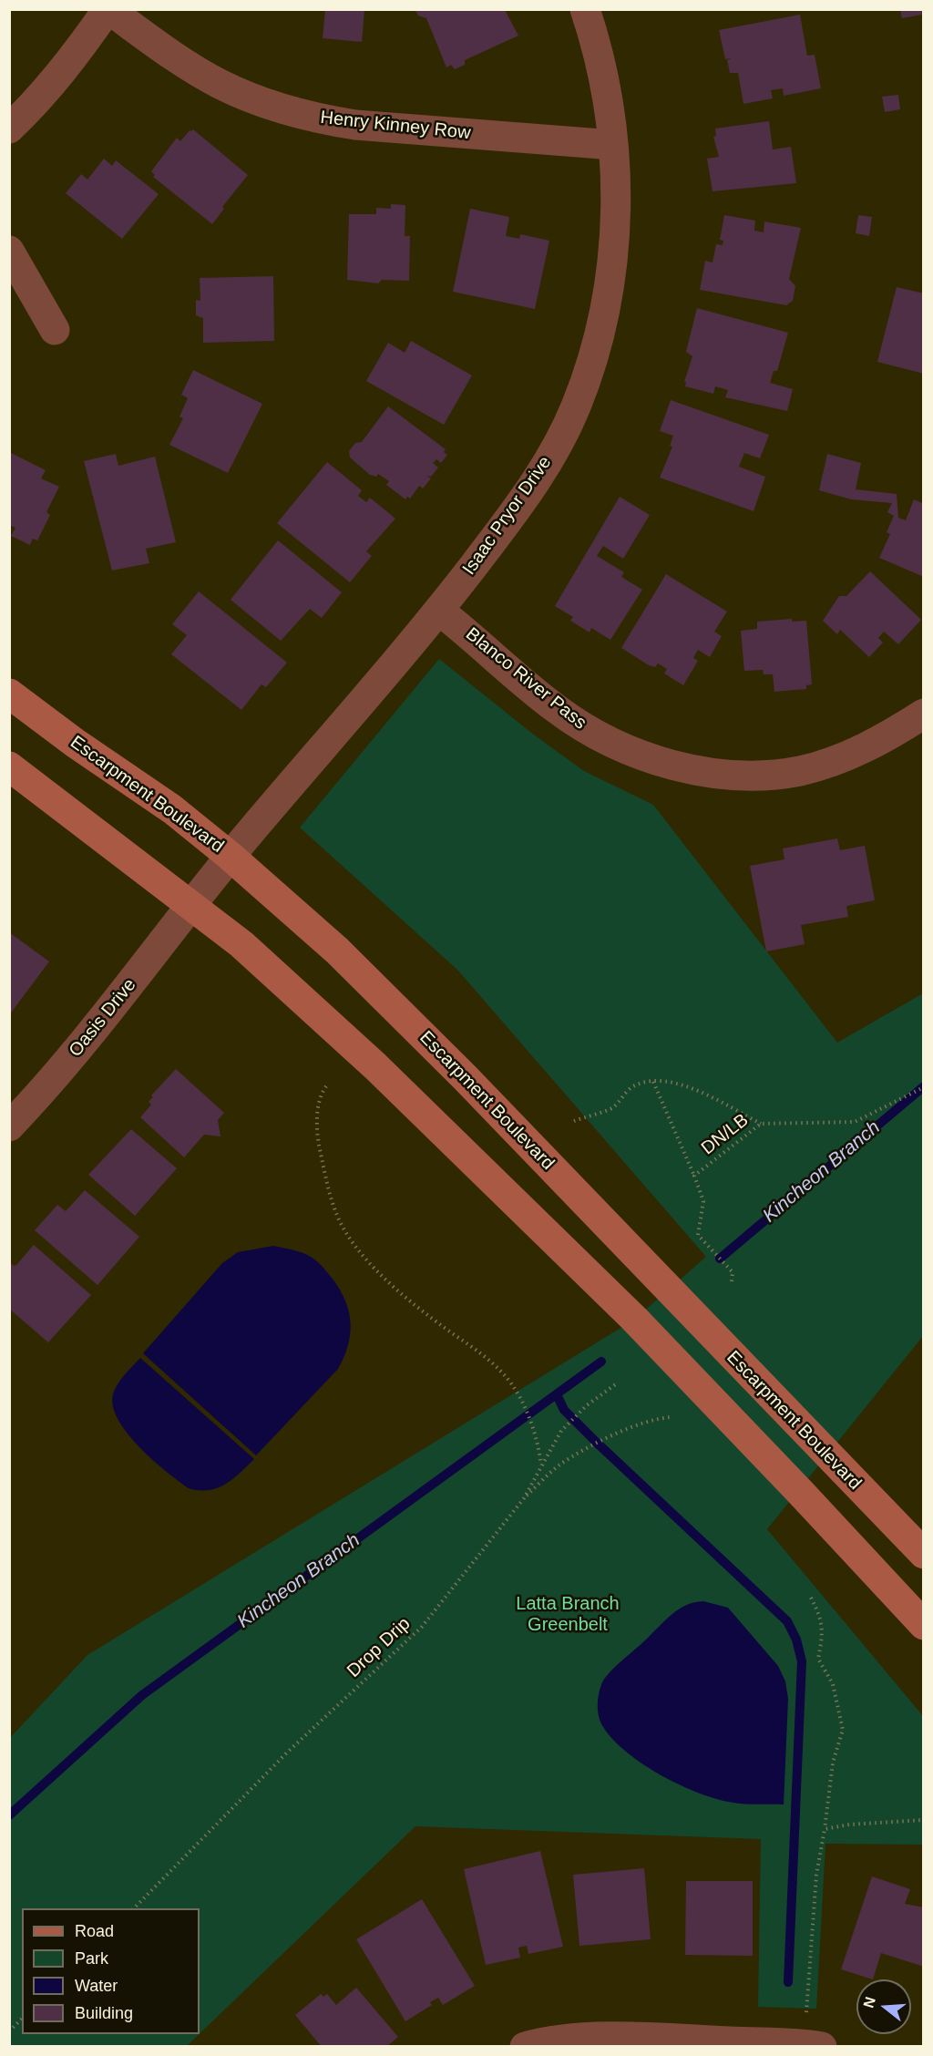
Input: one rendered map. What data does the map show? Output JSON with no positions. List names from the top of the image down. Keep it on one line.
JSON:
{"streets":{"main road":["Escarpment Boulevard"],"street":["Henry Kinney Row","Isaac Pryor Drive","Blanco River Pass","Oasis Drive"],"path":["DN/LB","Drop Drip"]},"crossings":[["Henry Kinney Row","Isaac Pryor Drive"],["Isaac Pryor Drive","Blanco River Pass"],["Isaac Pryor Drive","Escarpment Boulevard"],["Isaac Pryor Drive","Oasis Drive"]],"water":["Kincheon Branch"],"parks":["Latta Branch Greenbelt"],"legend":["Road","Park","Water","Building"],"north":"left"}
